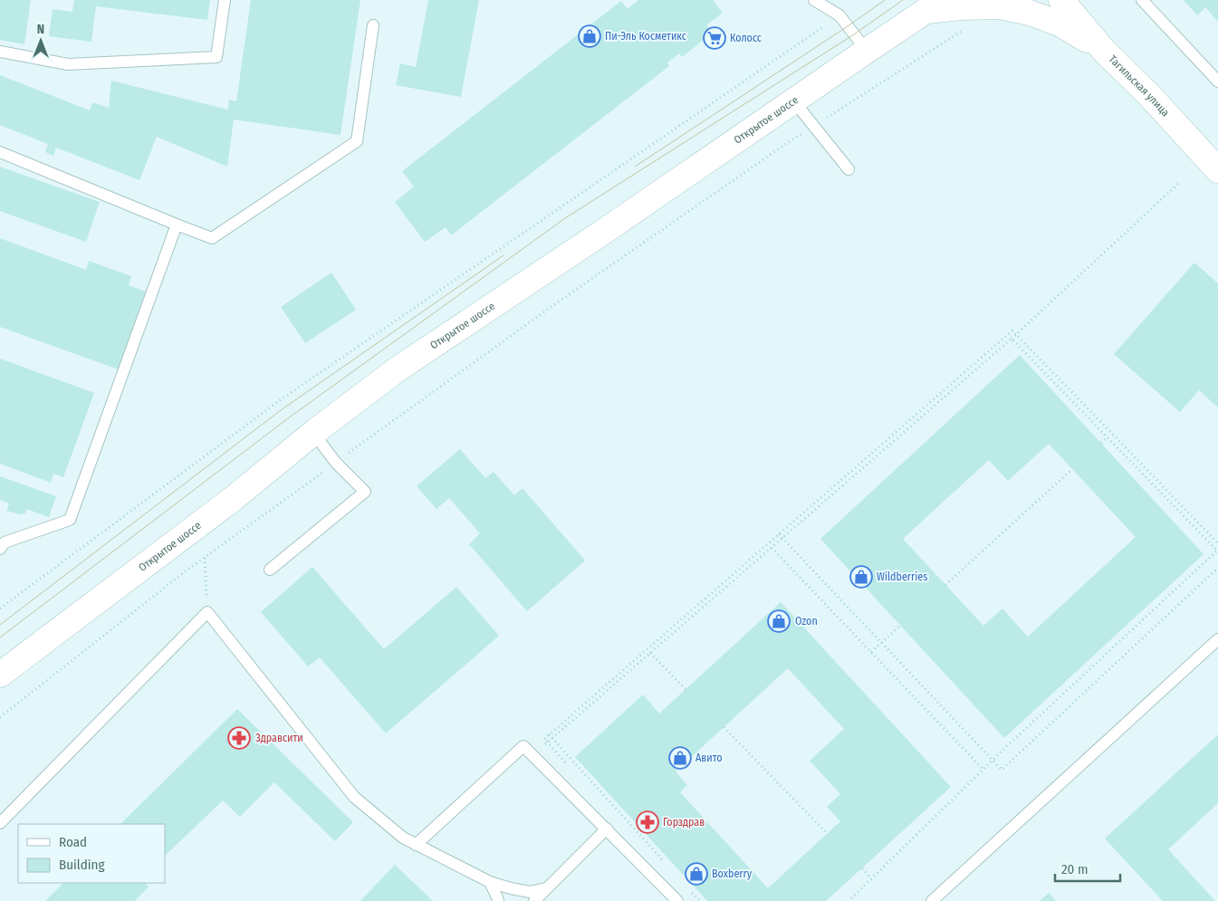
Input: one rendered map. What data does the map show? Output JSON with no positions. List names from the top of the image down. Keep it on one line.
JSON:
{"streets":{"main road":["Тагильская улица","Открытое шоссе"]},"places":{"shop":["Пи-Эль Косметикс","Wildberries","Ozon","Авито","Boxberry"],"supermarket":["Колосс"],"pharmacy":["Здравсити","Горздрав"]},"legend":["Road","Building"],"scale_bar":"20 m","north":"top"}
